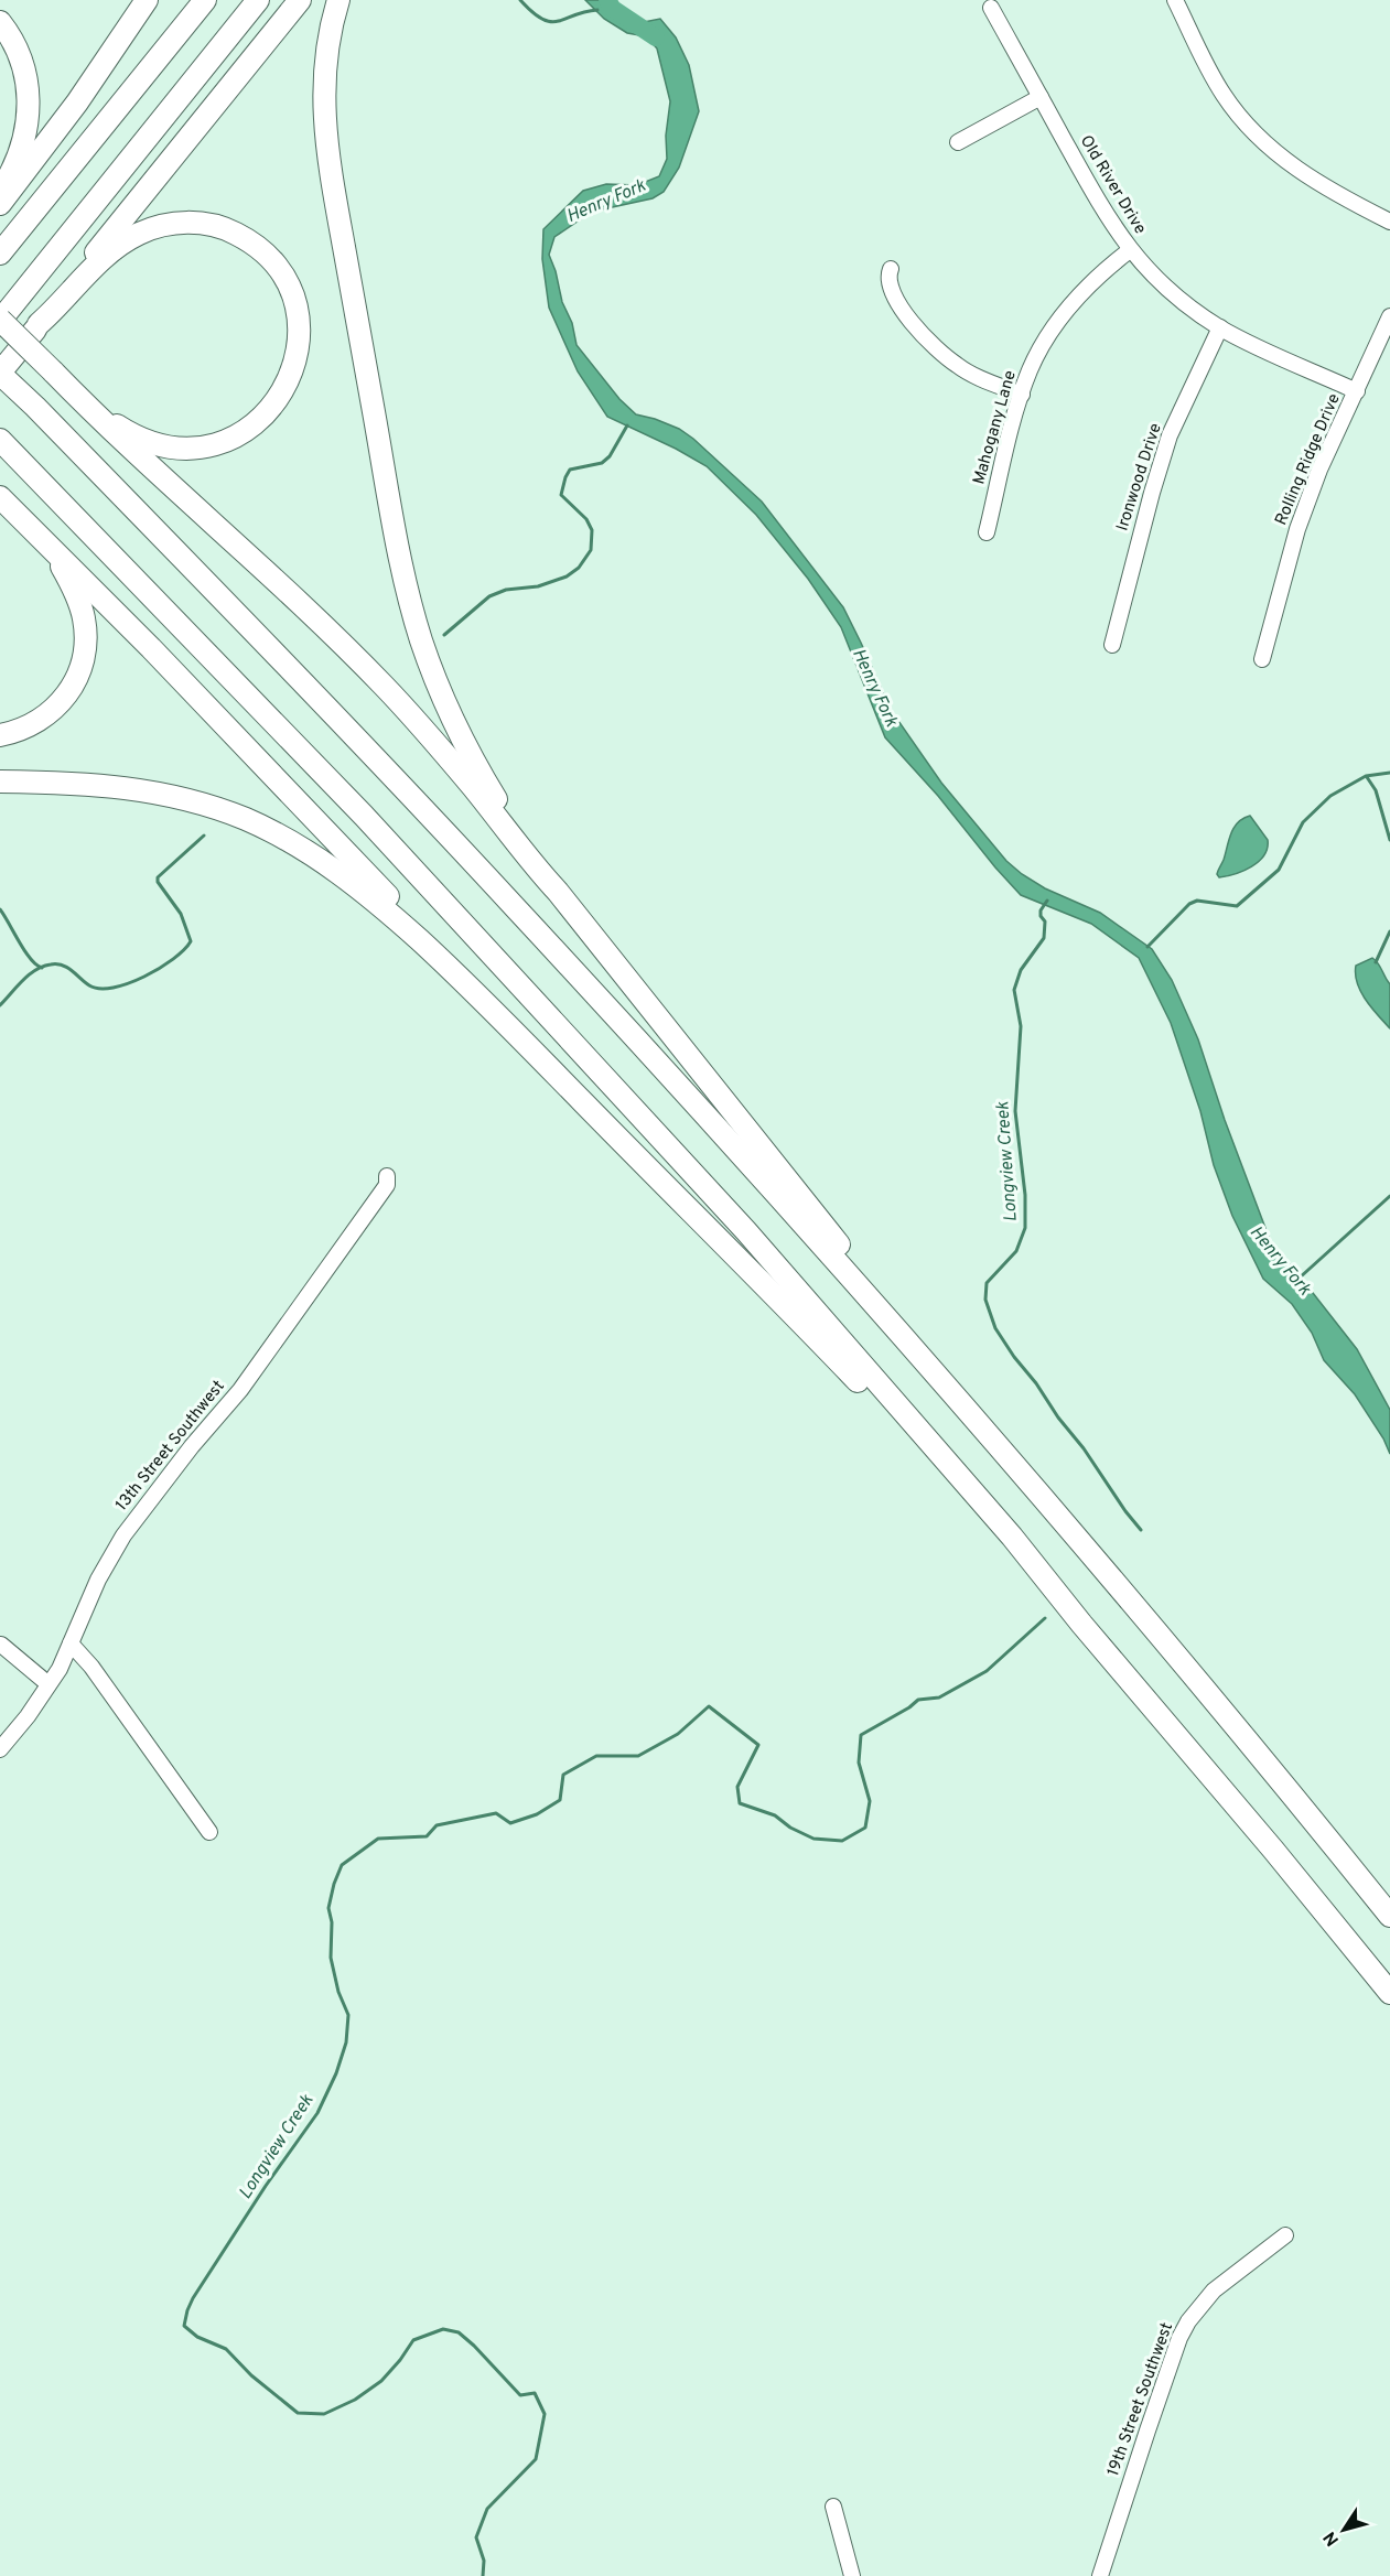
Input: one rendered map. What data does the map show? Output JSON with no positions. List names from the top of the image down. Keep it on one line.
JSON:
{"streets":{"street":["Old River Drive","Mahogany Lane","Rolling Ridge Drive","Ironwood Drive","13th Street Southwest","19th Street Southwest"]},"crossings":[["Old River Drive","Mahogany Lane"],["Old River Drive","Rolling Ridge Drive"],["Old River Drive","Ironwood Drive"]],"water":["Henry Fork","Longview Creek"],"north":"bottom left"}
